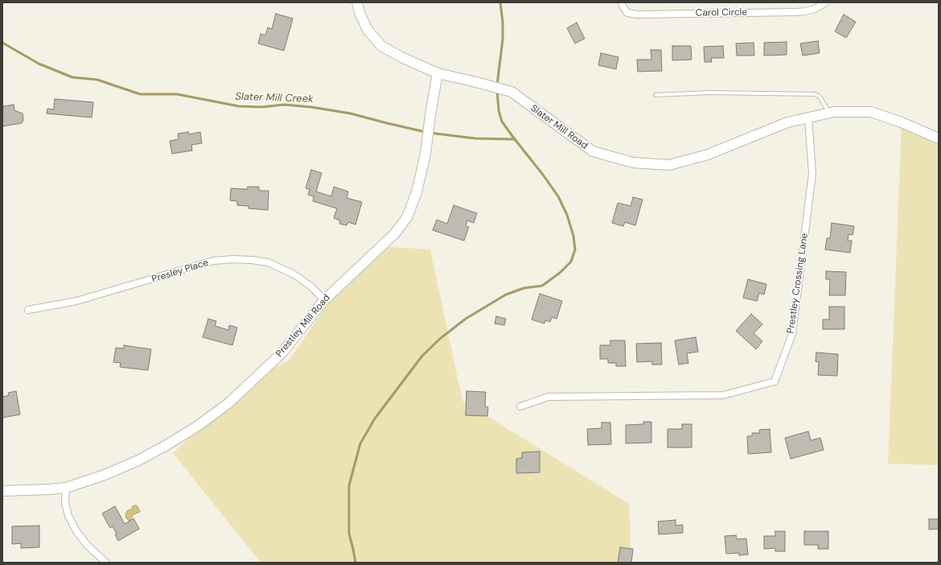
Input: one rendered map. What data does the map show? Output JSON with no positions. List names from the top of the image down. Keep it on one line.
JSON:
{"streets":{"street":["Carol Circle","Slater Mill Road","Presley Place","Prestley Crossing Lane","Prestley Mill Road"]},"crossings":[["Slater Mill Road","Prestley Crossing Lane"],["Slater Mill Road","Prestley Mill Road"],["Presley Place","Prestley Mill Road"]],"water":["Slater Mill Creek"]}
